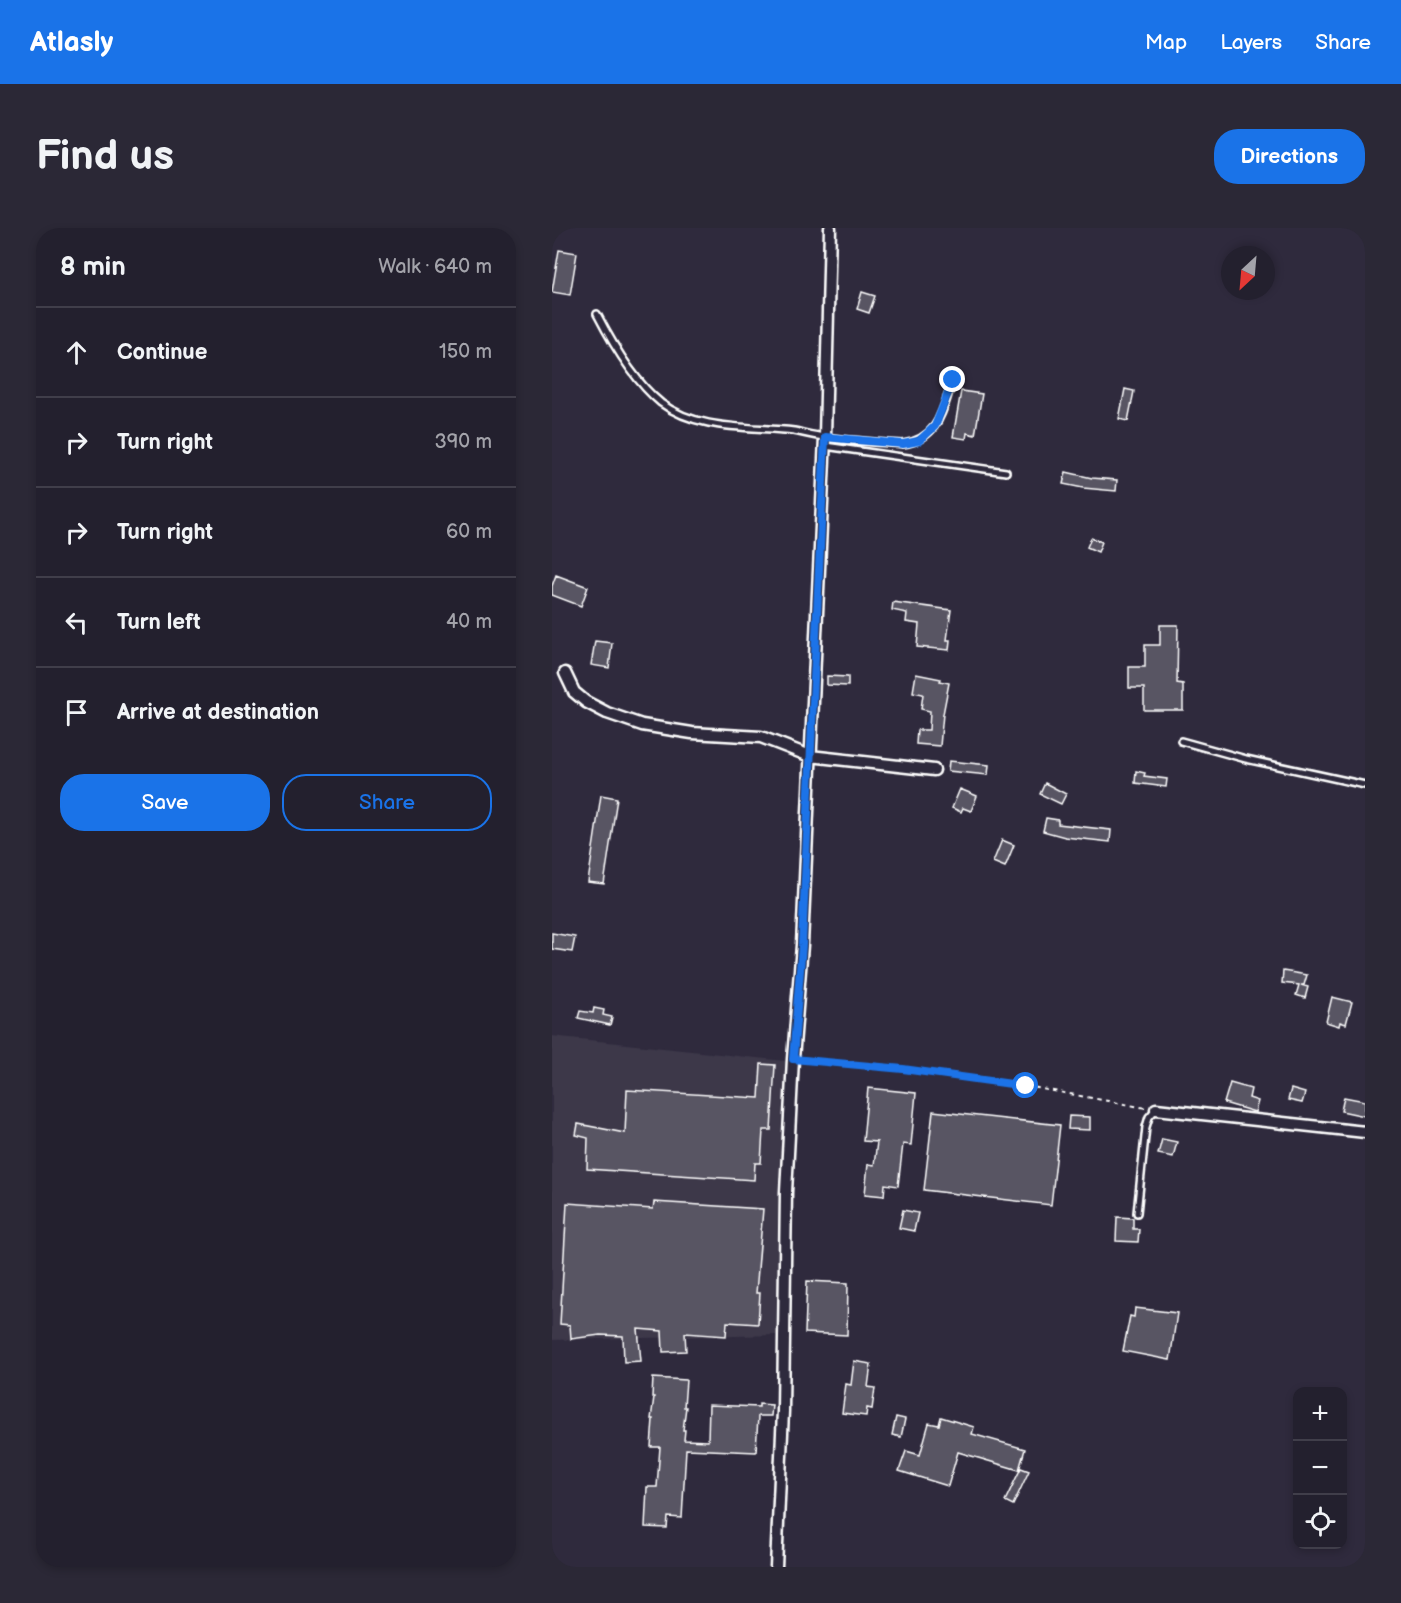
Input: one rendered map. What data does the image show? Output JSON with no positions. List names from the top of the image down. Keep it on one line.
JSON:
{"north":"bottom left","page":{"header":"Atlasly","nav":["Map","Layers","Share"],"buttons":["Directions",["Save","Share"]],"title":"Find us","heading":["8 min","Walk · 640 m"],"list":[["Continue","150 m"],["Turn right","390 m"],["Turn right","60 m"],["Turn left","40 m"],"Arrive at destination"],"map_buttons":["+","−"]}}
